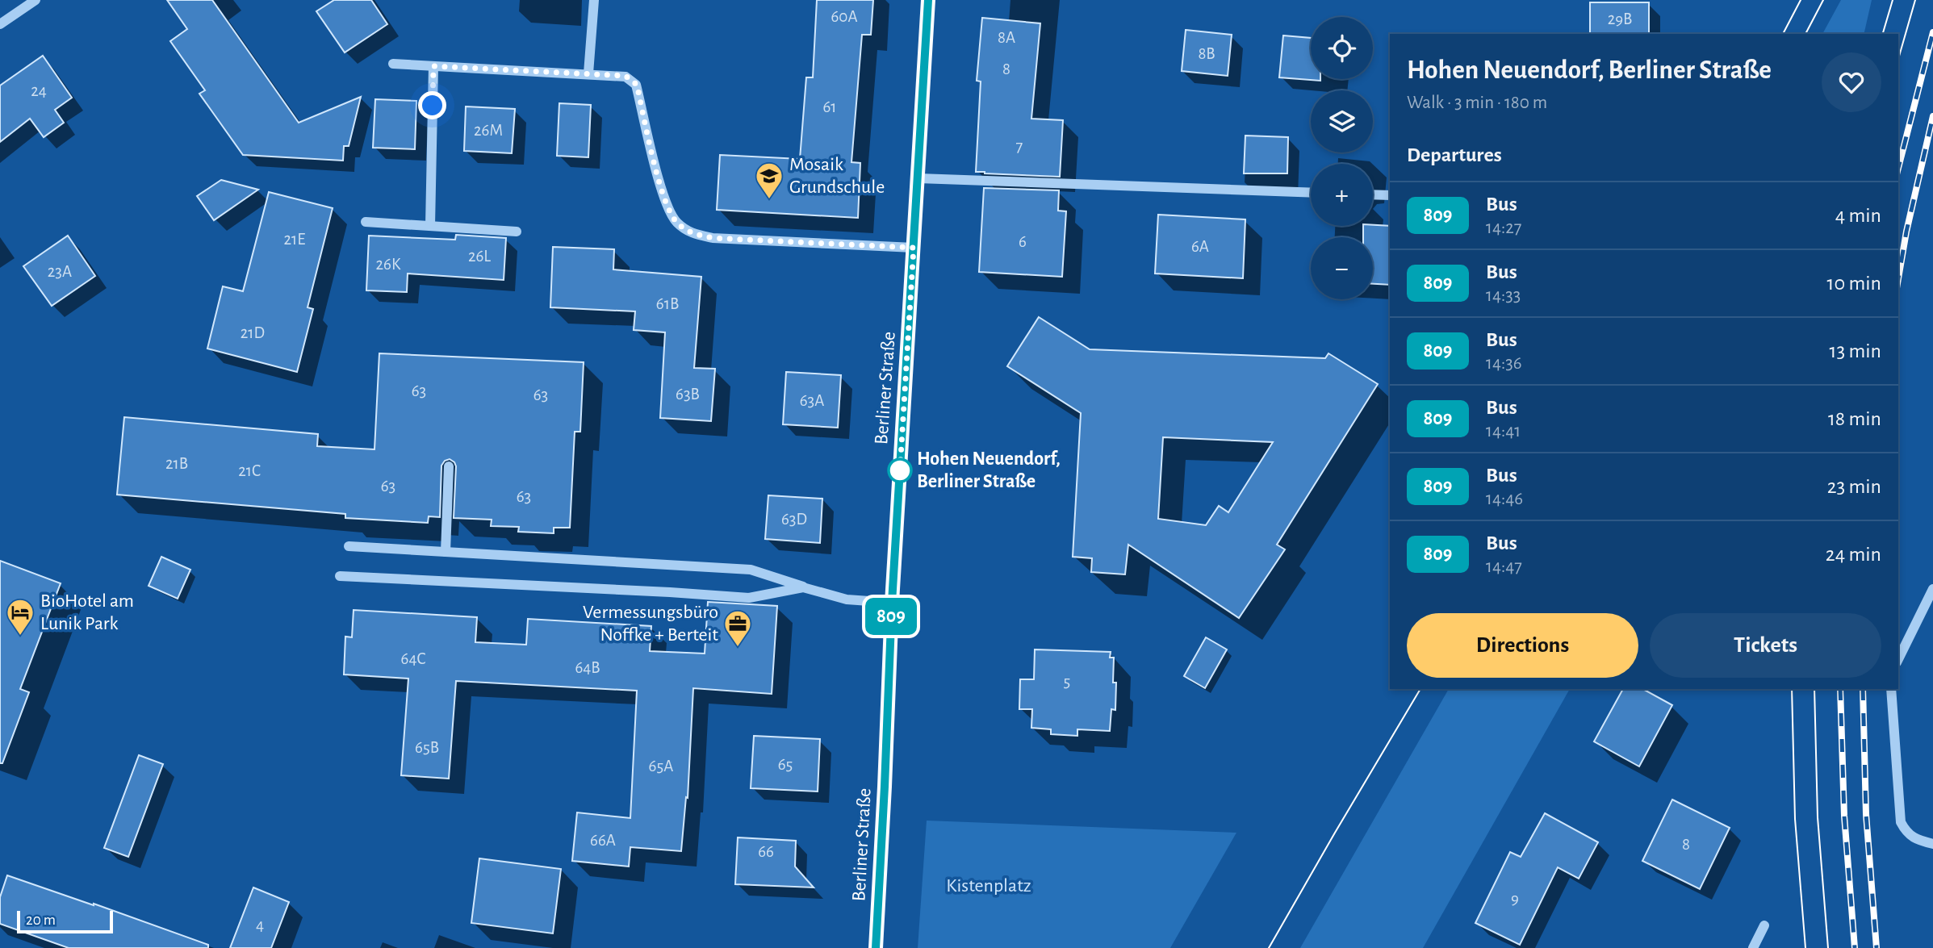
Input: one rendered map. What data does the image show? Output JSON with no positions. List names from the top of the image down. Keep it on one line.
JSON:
{"streets":{"main road":["Berliner Straße"]},"parks":["Kistenplatz"],"places":{"school or university":["Mosaik Grundschule"],"other":["Hohen Neuendorf, Berliner Straße"],"hotel":["BioHotel am Lunik Park"],"office":["Vermessungsbüro Noffke + Berteit"]},"lines":["bus line 809"],"house_numbers":["60A","29B","8A","8B","8","24","61","26M","7","21E","6","6A","26L","26K","23A","61B","21D","63","63B","63","63A","21B","21C","63","63","63D","64C","64B","5","65B","65","65A","66A","8","66","9","4"],"scale_bar":"20 m","page":{"on_map":"809","map_buttons":["+","−"],"heading":[["Hohen Neuendorf, Berliner Straße","Walk · 3 min · 180 m"],"Departures"],"list":[{"mark":"809","name":"Bus","note":"14:27","value":"4 min"},{"mark":"809","name":"Bus","note":"14:33","value":"10 min"},{"mark":"809","name":"Bus","note":"14:36","value":"13 min"},{"mark":"809","name":"Bus","note":"14:41","value":"18 min"},{"mark":"809","name":"Bus","note":"14:46","value":"23 min"},{"mark":"809","name":"Bus","note":"14:47","value":"24 min"}],"buttons":["Directions","Tickets"],"scale":"20 m"}}
